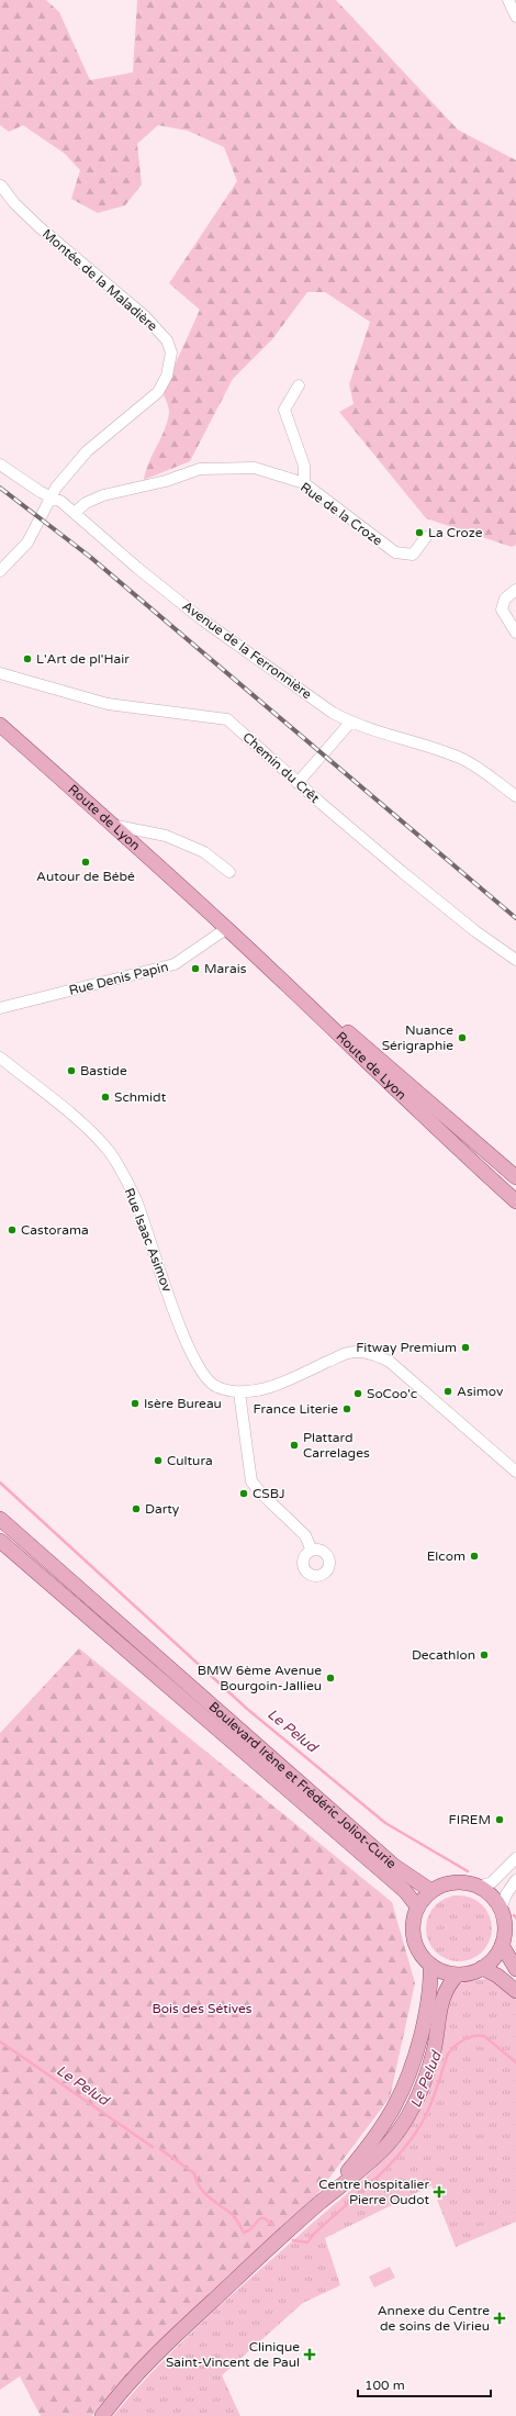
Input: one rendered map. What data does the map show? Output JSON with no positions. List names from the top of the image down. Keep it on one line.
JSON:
{"streets":{"main road":["Route de Lyon","Boulevard Irène et Frédéric Joliot-Curie"],"street":["Montée de la Maladière","Rue de la Croze","Avenue de la Ferronnière","Chemin du Crêt","Rue Denis Papin","Rue Isaac Asimov"]},"crossings":[["Montée de la Maladière","Avenue de la Ferronnière"],["Rue de la Croze","Avenue de la Ferronnière"],["Route de Lyon","Rue Denis Papin"]],"water":["Le Pelud"],"parks":["Bois des Sétives"],"places":{"other":["La Croze","L'Art de pl'Hair","Autour de Bébé","Marais","Nuance Sérigraphie","Bastide","Schmidt","Castorama","Fitway Premium","Asimov","SoCoo'c","Isère Bureau","France Literie","Plattard Carrelages","Cultura","CSBJ","Darty","Elcom","Decathlon","BMW 6ème Avenue Bourgoin-Jallieu","FIREM"],"health":["Centre hospitalier Pierre Oudot","Annexe du Centre de soins de Virieu","Clinique Saint-Vincent de Paul"]},"scale_bar":"100 m"}
